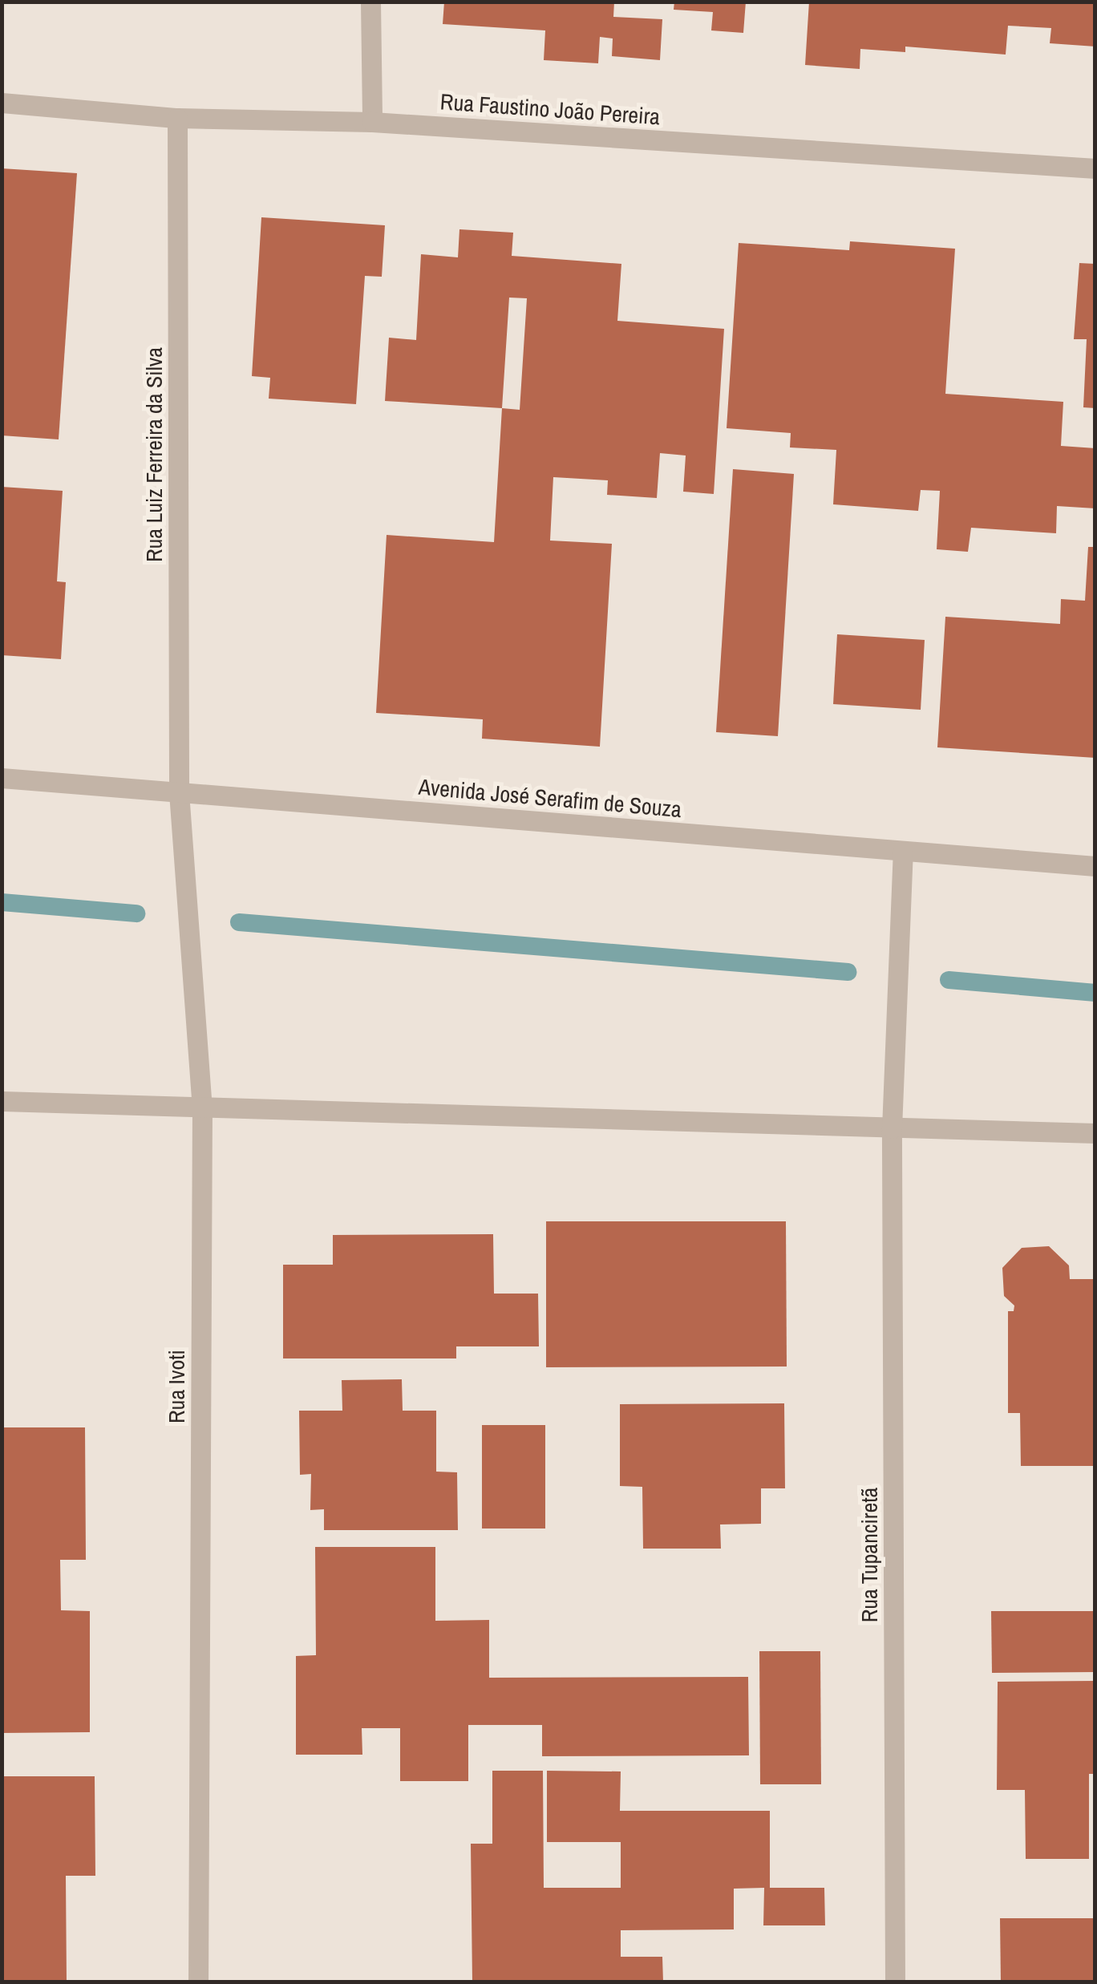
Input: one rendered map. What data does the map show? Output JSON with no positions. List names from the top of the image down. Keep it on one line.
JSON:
{"streets":{"street":["Rua Faustino João Pereira","Rua Luiz Ferreira da Silva","Avenida José Serafim de Souza","Rua Ivoti","Rua Tupanciretã"]},"crossings":[["Rua Faustino João Pereira","Rua Luiz Ferreira da Silva"],["Rua Luiz Ferreira da Silva","Avenida José Serafim de Souza"],["Rua Luiz Ferreira da Silva","Rua Ivoti"],["Avenida José Serafim de Souza","Rua Ivoti"],["Avenida José Serafim de Souza","Rua Tupanciretã"]]}
